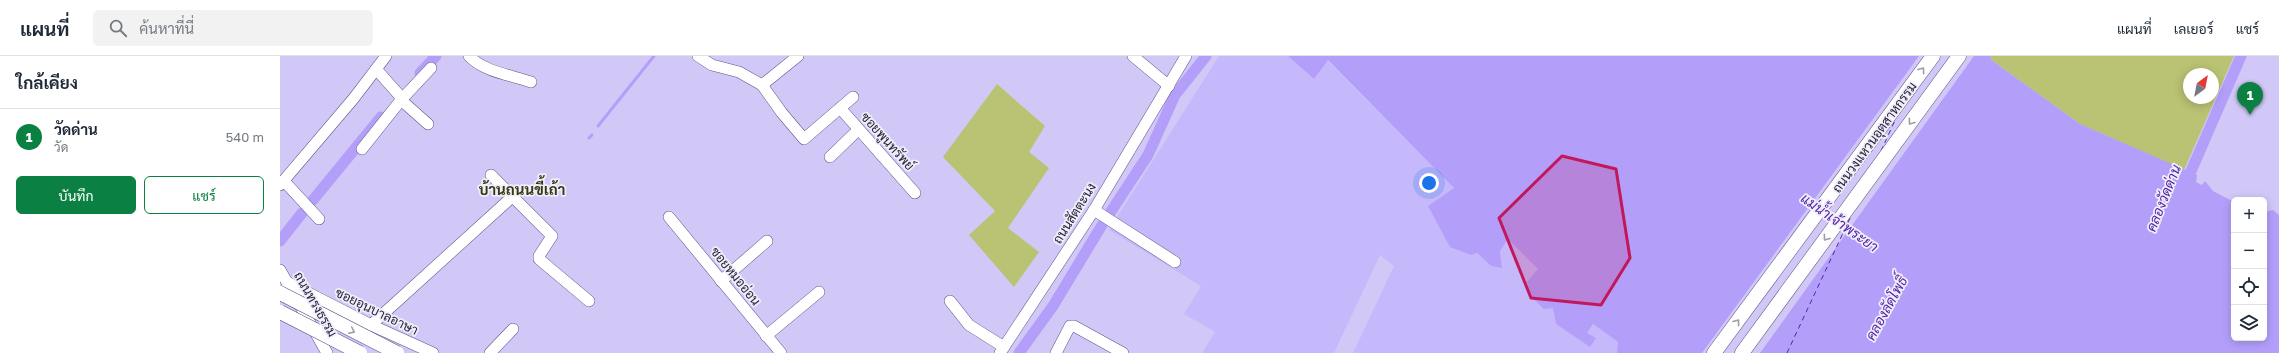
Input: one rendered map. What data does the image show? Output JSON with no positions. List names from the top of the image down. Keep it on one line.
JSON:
{"streets":{"main road":["ถนนวงแหวนอุตสาหกรรม"],"street":["ซอยพูนทรัพย์","ถนนสัตตะนง","ซอยหมออ่อน","ถนนทรงธรรม","ซอยอุนบาลอาษา"]},"crossings":[["ถนนทรงธรรม","ซอยอุนบาลอาษา"]],"districts":["บ้านถนนขี้เถ้า"],"water":["คลองวัดด่าน","แม่น้ำเจ้าพระยา","คลองลัดโพธิ์"],"north":"top right","page":{"header":"แผนที่","search":"ค้นหาที่นี่","nav":["แผนที่","เลเยอร์","แชร์"],"heading":"ใกล้เคียง","pins":"1","list":[{"mark":"1","name":"วัดด่าน","note":"วัด","value":"540 m"}],"buttons":["บันทึก","แชร์"],"map_buttons":["+","−"]}}
